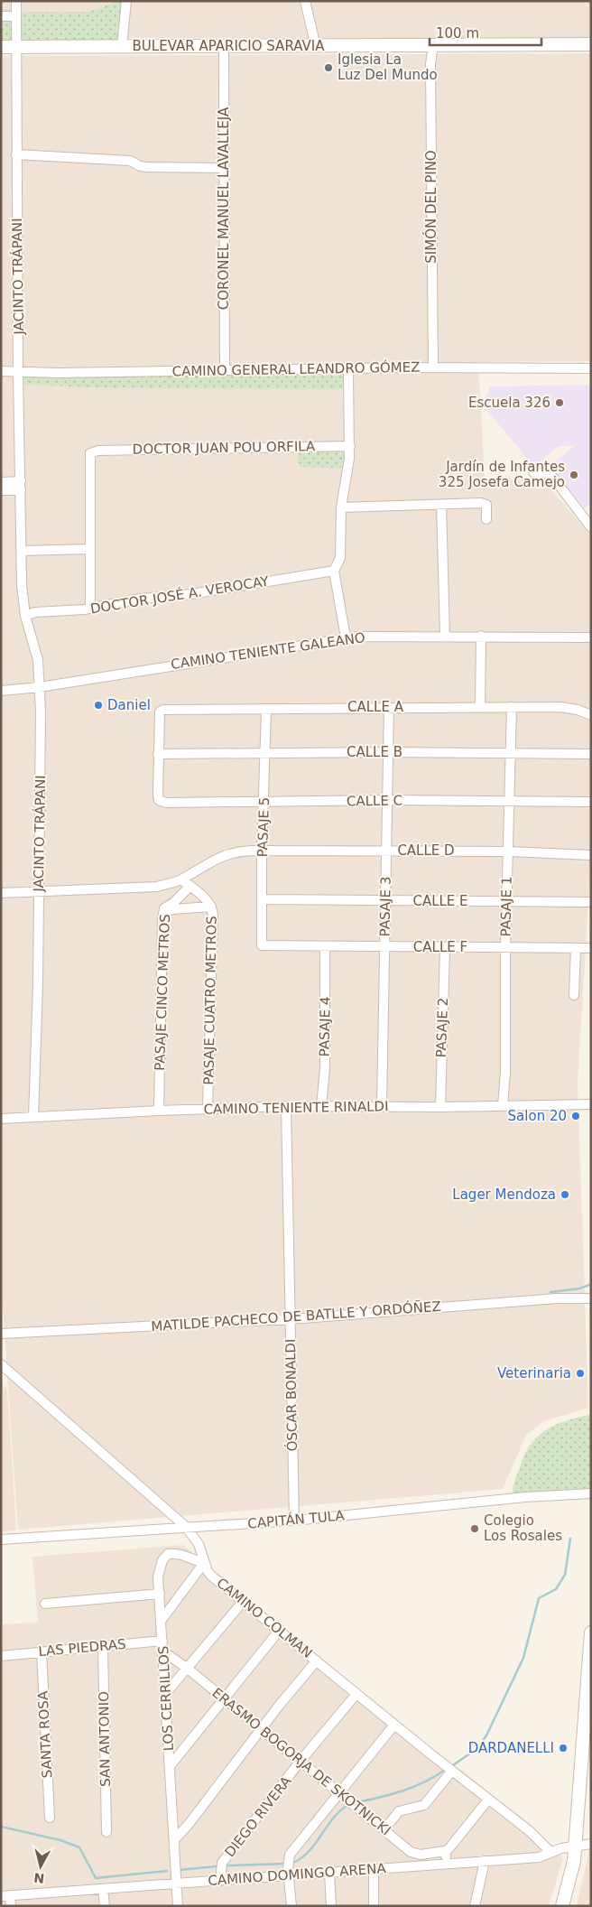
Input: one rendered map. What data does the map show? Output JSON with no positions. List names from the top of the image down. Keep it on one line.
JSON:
{"streets":{"street":["BULEVAR APARICIO SARAVIA","SIMÓN DEL PINO","CORONEL MANUEL LAVALLEJA","JACINTO TRÁPANI","CAMINO GENERAL LEANDRO GÓMEZ","DOCTOR JUAN POU ORFILA","DOCTOR JOSÉ A. VEROCAY","CAMINO TENIENTE GALEANO","CALLE A","CALLE B","CALLE C","PASAJE 5","CALLE D","CALLE E","PASAJE 3","PASAJE 1","CALLE F","PASAJE CINCO METROS","PASAJE CUATRO METROS","PASAJE 4","PASAJE 2","CAMINO TENIENTE RINALDI","MATILDE PACHECO DE BATLLE Y ORDÓÑEZ","ÓSCAR BONALDI","CAPITÁN TULA","CAMINO COLMAN","LAS PIEDRAS","LOS CERRILLOS","SANTA ROSA","SAN ANTONIO","ERASMO BOGORJA DE SKOTNICKI","DIEGO RIVERA","CAMINO DOMINGO ARENA"]},"crossings":[["BULEVAR APARICIO SARAVIA","SIMÓN DEL PINO"],["BULEVAR APARICIO SARAVIA","CORONEL MANUEL LAVALLEJA"],["BULEVAR APARICIO SARAVIA","JACINTO TRÁPANI"],["SIMÓN DEL PINO","CAMINO GENERAL LEANDRO GÓMEZ"],["CORONEL MANUEL LAVALLEJA","CAMINO GENERAL LEANDRO GÓMEZ"],["JACINTO TRÁPANI","CAMINO GENERAL LEANDRO GÓMEZ"],["JACINTO TRÁPANI","DOCTOR JOSÉ A. VEROCAY"],["JACINTO TRÁPANI","CAMINO TENIENTE GALEANO"],["JACINTO TRÁPANI","CALLE D"],["JACINTO TRÁPANI","CAMINO TENIENTE RINALDI"],["CALLE A","CALLE B"],["CALLE A","CALLE C"],["CALLE A","PASAJE 5"],["CALLE A","PASAJE 3"],["CALLE A","PASAJE 1"],["CALLE B","CALLE C"],["CALLE B","PASAJE 5"],["CALLE B","PASAJE 3"],["CALLE B","PASAJE 1"],["CALLE C","PASAJE 5"],["CALLE C","PASAJE 3"],["CALLE C","PASAJE 1"],["PASAJE 5","CALLE D"],["PASAJE 5","CALLE E"],["PASAJE 5","CALLE F"],["CALLE D","PASAJE 3"],["CALLE D","PASAJE 1"],["CALLE D","PASAJE CUATRO METROS"],["CALLE E","PASAJE 3"],["CALLE E","PASAJE 1"],["PASAJE 3","CALLE F"],["PASAJE 3","CAMINO TENIENTE RINALDI"],["PASAJE 1","CALLE F"],["PASAJE 1","CAMINO TENIENTE RINALDI"],["CALLE F","PASAJE 4"],["CALLE F","PASAJE 2"],["PASAJE CINCO METROS","PASAJE CUATRO METROS"],["PASAJE CINCO METROS","CAMINO TENIENTE RINALDI"],["PASAJE CUATRO METROS","CAMINO TENIENTE RINALDI"],["PASAJE 4","CAMINO TENIENTE RINALDI"],["PASAJE 2","CAMINO TENIENTE RINALDI"],["CAMINO TENIENTE RINALDI","ÓSCAR BONALDI"],["MATILDE PACHECO DE BATLLE Y ORDÓÑEZ","ÓSCAR BONALDI"],["ÓSCAR BONALDI","CAPITÁN TULA"],["CAPITÁN TULA","CAMINO COLMAN"],["CAMINO COLMAN","LOS CERRILLOS"],["CAMINO COLMAN","DIEGO RIVERA"],["CAMINO COLMAN","CAMINO DOMINGO ARENA"],["LAS PIEDRAS","LOS CERRILLOS"],["LAS PIEDRAS","SANTA ROSA"],["LAS PIEDRAS","SAN ANTONIO"],["LOS CERRILLOS","ERASMO BOGORJA DE SKOTNICKI"],["LOS CERRILLOS","CAMINO DOMINGO ARENA"],["ERASMO BOGORJA DE SKOTNICKI","DIEGO RIVERA"],["DIEGO RIVERA","CAMINO DOMINGO ARENA"]],"places":["Iglesia La Luz Del Mundo","Escuela 326","Jardín de Infantes 325 Josefa Camejo","Daniel","Salon 20","Lager Mendoza","Veterinaria","Colegio Los Rosales","DARDANELLI"],"scale_bar":"100 m","north":"bottom"}
